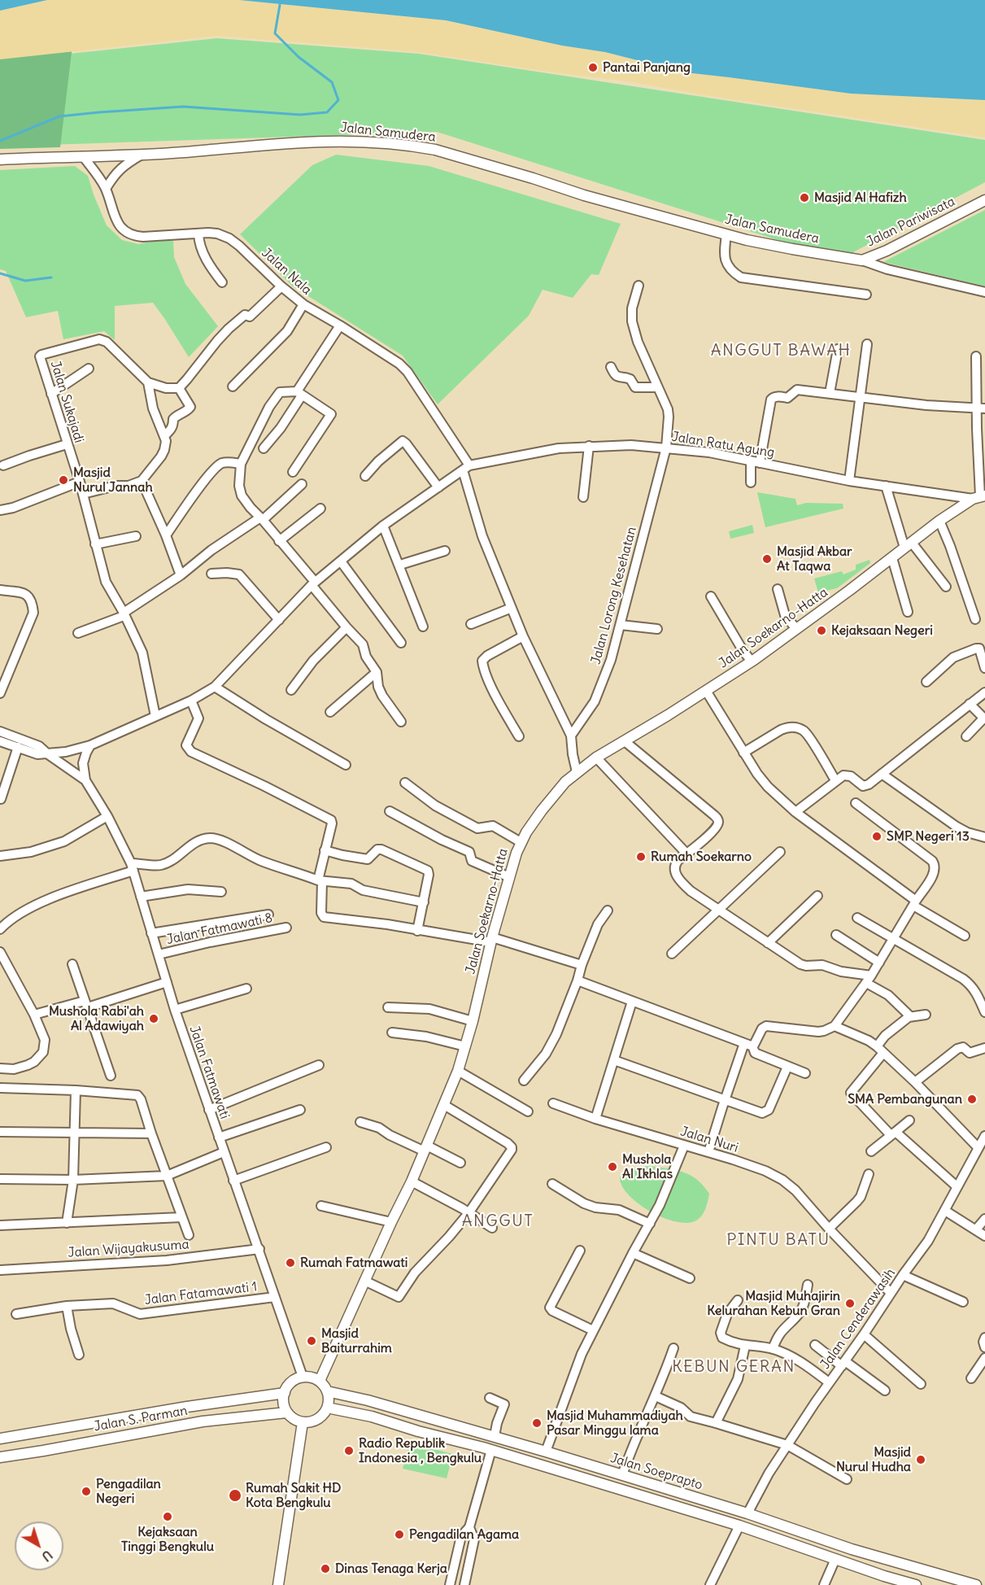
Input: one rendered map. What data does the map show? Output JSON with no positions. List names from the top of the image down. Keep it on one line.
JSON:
{"streets":{"main road":["Jalan Samudera","Jalan Pariwisata","Jalan Soekarno-Hatta","Jalan S. Parman","Jalan Soeprapto"],"street":["Jalan Nala","Jalan Sukajadi","Jalan Ratu Agung","Jalan Lorong Kesehatan","Jalan Fatmawati 8","Jalan Fatmawati","Jalan Nuri","Jalan Wijayakusuma","Jalan Fatamawati 1","Jalan Cenderawasih"]},"crossings":[["Jalan Samudera","Jalan Pariwisata"],["Jalan Samudera","Jalan Nala"],["Jalan Nala","Jalan Ratu Agung"],["Jalan Nala","Jalan Lorong Kesehatan"],["Jalan Ratu Agung","Jalan Lorong Kesehatan"],["Jalan Ratu Agung","Jalan Soekarno-Hatta"],["Jalan Soekarno-Hatta","Jalan Fatmawati"],["Jalan Soekarno-Hatta","Jalan S. Parman"],["Jalan Soekarno-Hatta","Jalan Soeprapto"],["Jalan Fatmawati 8","Jalan Fatmawati"],["Jalan Fatmawati","Jalan Wijayakusuma"],["Jalan Fatmawati","Jalan Fatamawati 1"],["Jalan Fatmawati","Jalan S. Parman"],["Jalan Fatmawati","Jalan Soeprapto"],["Jalan Nuri","Jalan Cenderawasih"],["Jalan Cenderawasih","Jalan Soeprapto"],["Jalan S. Parman","Jalan Soeprapto"]],"districts":["ANGGUT BAWAH","ANGGUT","PINTU BATU","KEBUN GERAN"],"places":["Pantai Panjang","Masjid Al Hafizh","Masjid Nurul Jannah","Masjid Akbar At Taqwa","Kejaksaan Negeri","SMP Negeri 13","Rumah Soekarno","Mushola Rabi'ah Al Adawiyah","SMA Pembangunan","Mushola Al Ikhlas","Rumah Fatmawati","Masjid Muhajirin Kelurahan Kebun Gran","Masjid Baiturrahim","Masjid Muhammadiyah Pasar Minggu lama","Radio Republik Indonesia , Bengkulu","Masjid Nurul Hudha","Pengadilan Negeri","Rumah Sakit HD Kota Bengkulu","Kejaksaan Tinggi Bengkulu","Pengadilan Agama","Dinas Tenaga Kerja"],"north":"bottom right"}
